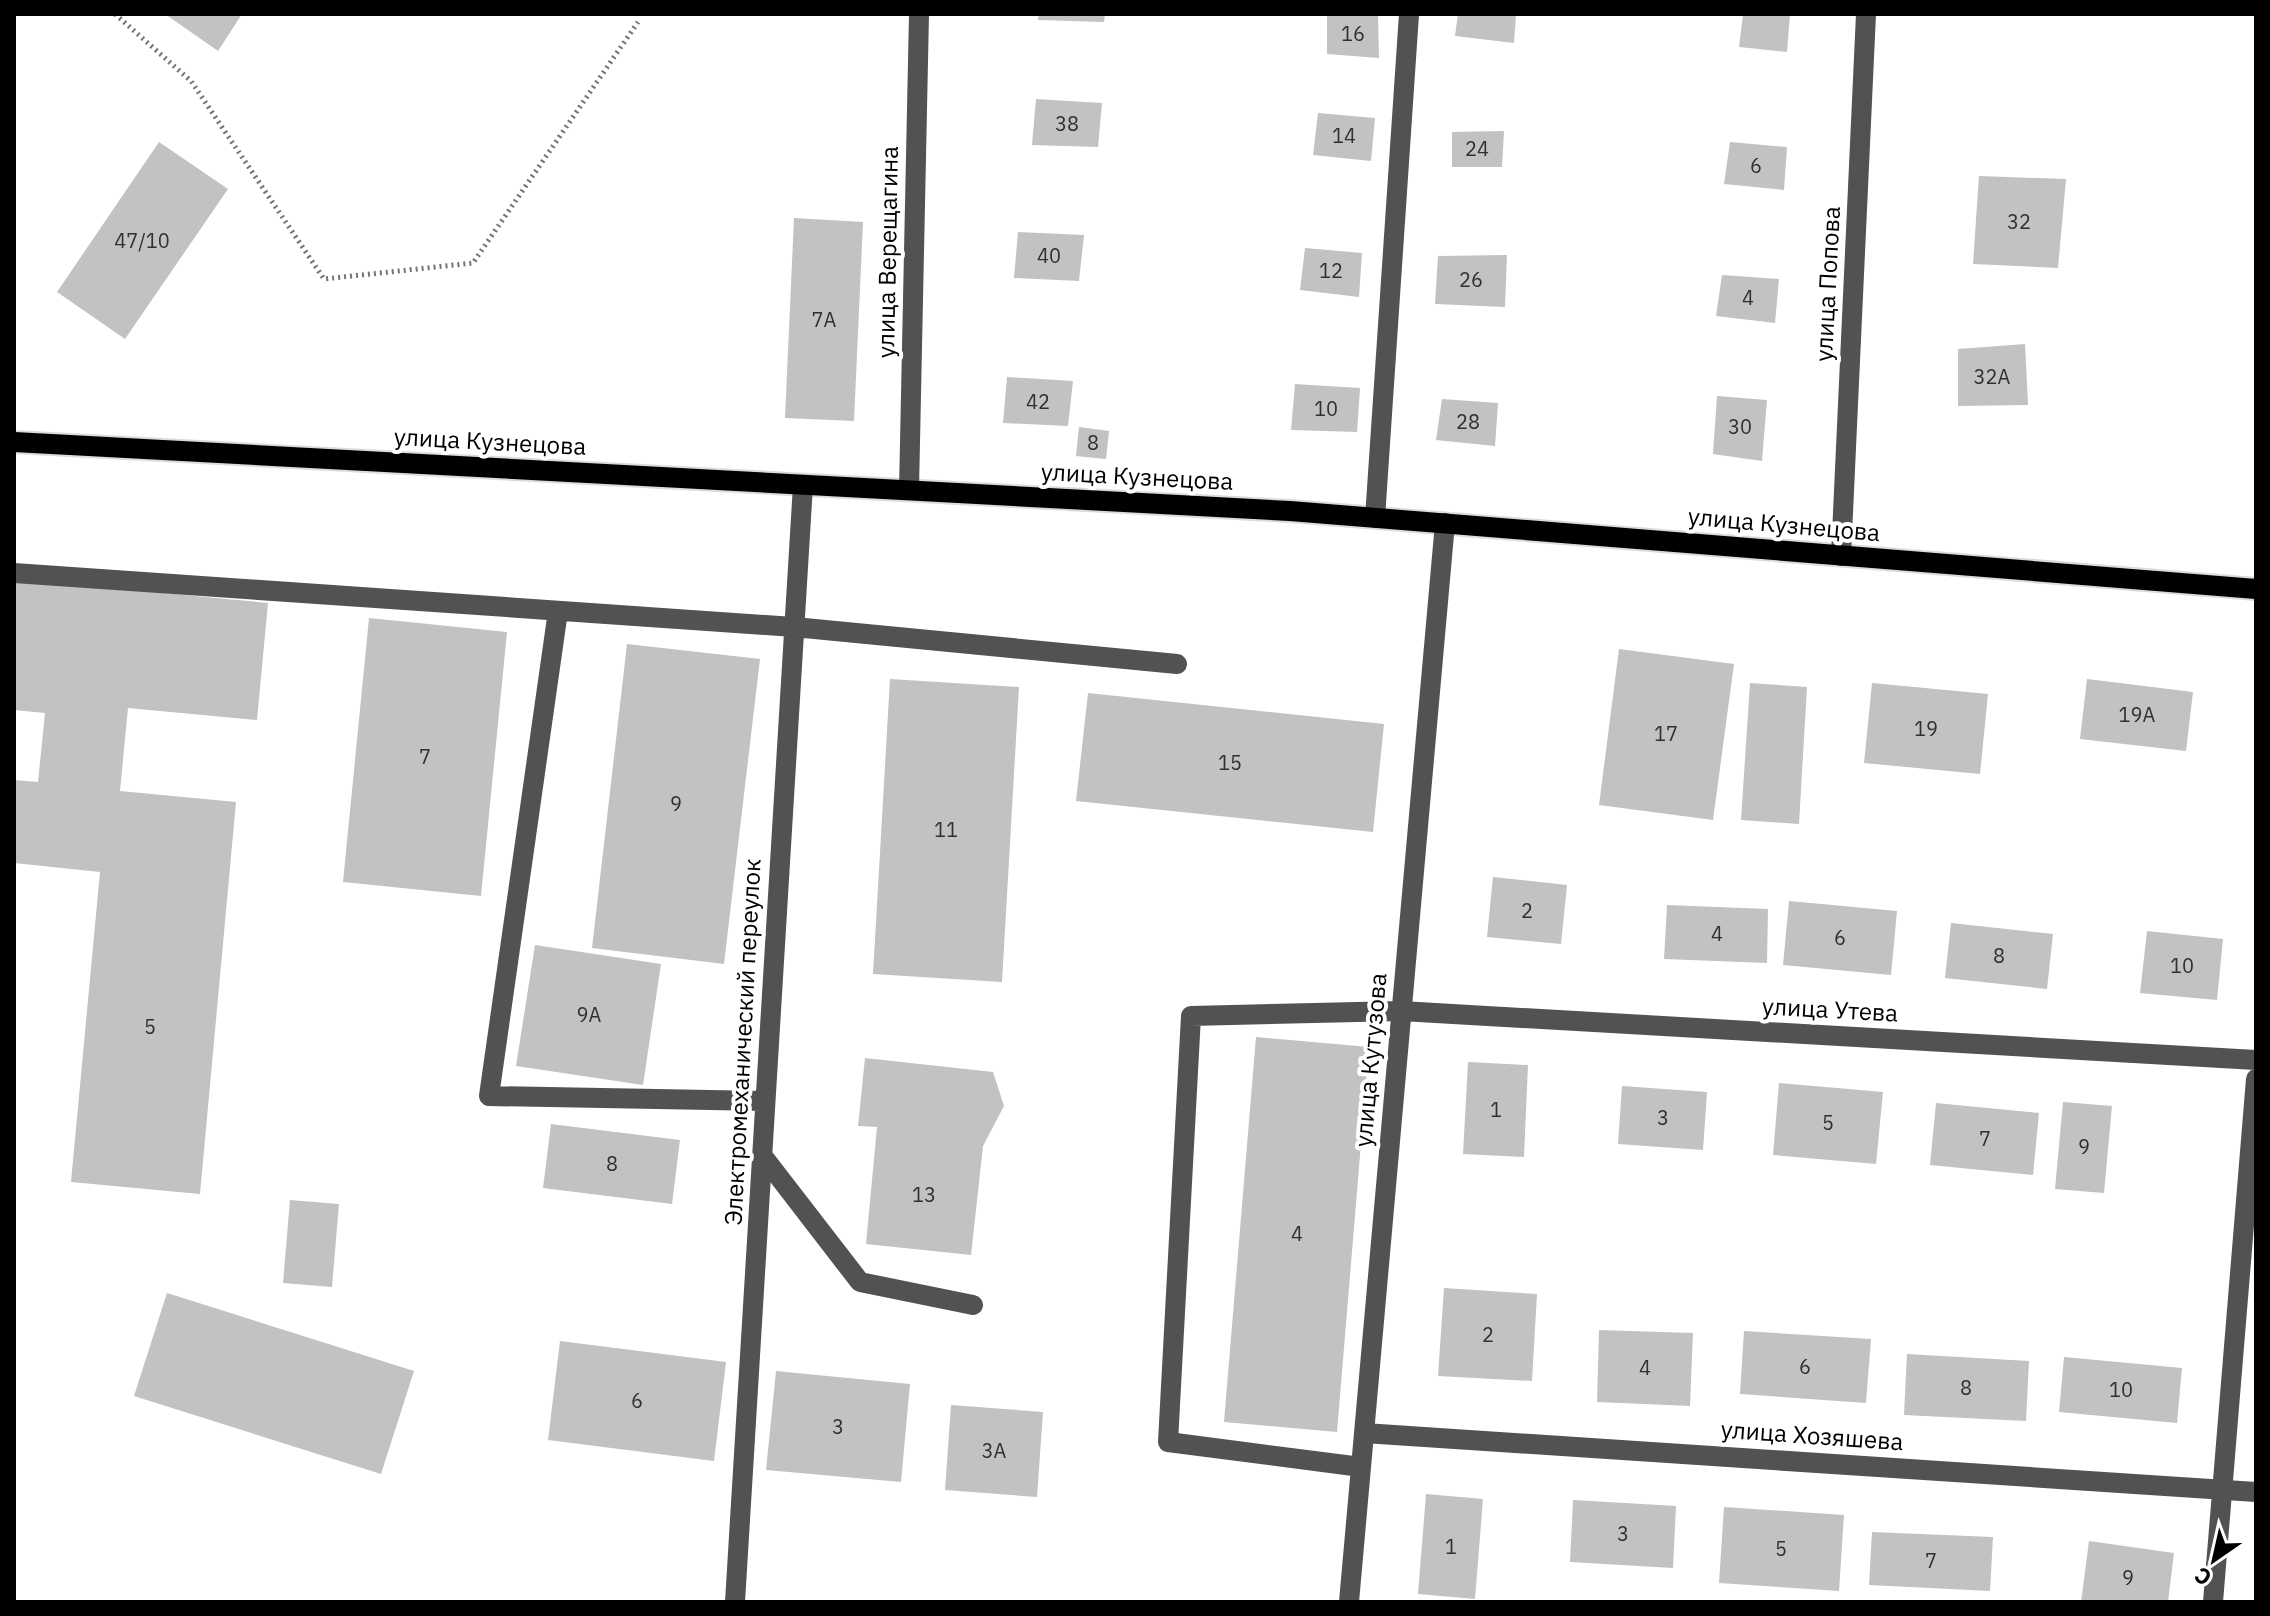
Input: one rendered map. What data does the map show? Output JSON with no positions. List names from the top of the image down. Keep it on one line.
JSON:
{"streets":{"main road":["улица Кузнецова"],"street":["улица Верещагина","улица Попова","улица Утева","Электромеханический переулок","улица Кутузова","улица Хозяшева"]},"crossings":[["улица Верещагина","улица Кузнецова"],["улица Попова","улица Кузнецова"],["улица Кузнецова","Электромеханический переулок"],["улица Кузнецова","улица Кутузова"],["улица Утева","улица Кутузова"],["улица Кутузова","улица Хозяшева"]],"house_numbers":["16","38","14","24","6","32","47/10","40","12","26","4","7А","32А","42","10","28","30","8","19А","19","17","7","15","9","11","2","4","6","8","10","9А","5","1","3","5","7","9","8","13","4","2","6","4","8","10","6","3","3А","3","1","5","7","9"],"north":"bottom left"}
